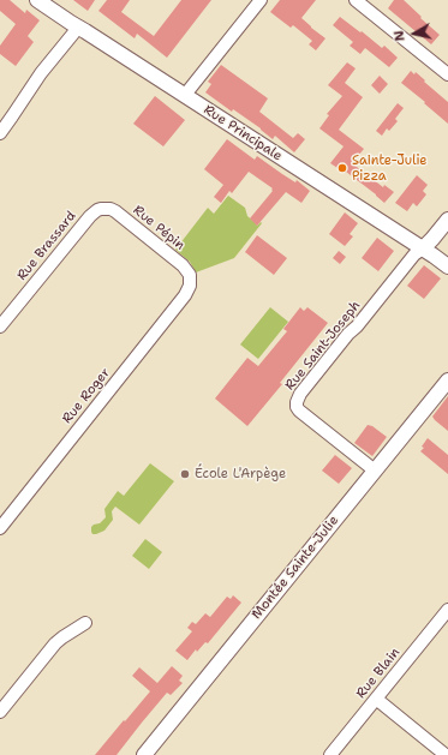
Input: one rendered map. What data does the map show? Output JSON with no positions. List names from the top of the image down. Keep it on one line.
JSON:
{"streets":{"street":["Rue Principale","Rue Pépin","Rue Brassard","Rue Saint-Joseph","Rue Roger","Montée Sainte-Julie","Rue Blain"]},"crossings":[["Rue Principale","Rue Saint-Joseph"],["Rue Pépin","Rue Brassard"],["Rue Pépin","Rue Roger"],["Rue Saint-Joseph","Montée Sainte-Julie"]],"places":["Sainte-Julie Pizza","École L'Arpège"],"north":"left"}
